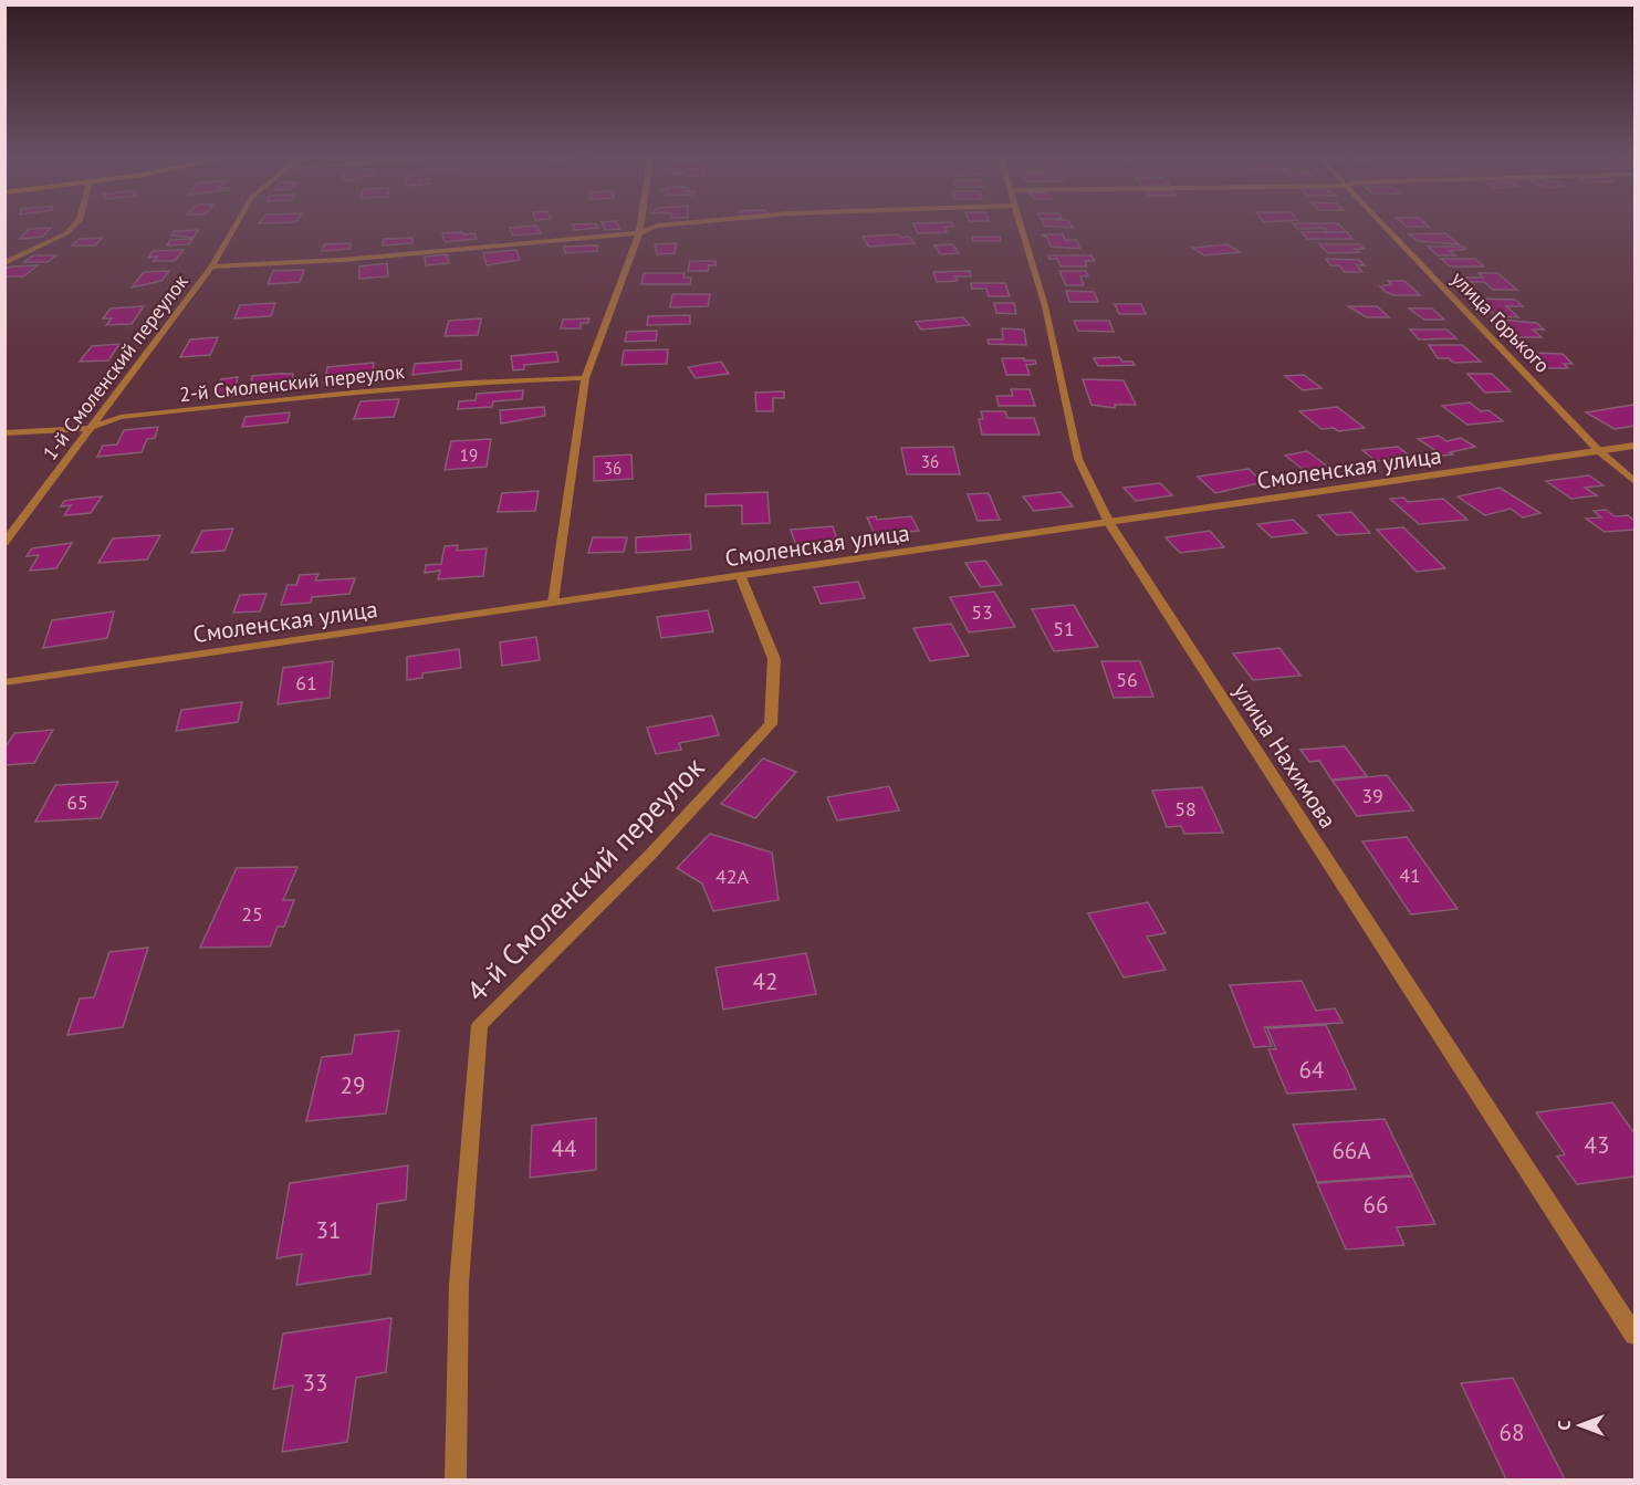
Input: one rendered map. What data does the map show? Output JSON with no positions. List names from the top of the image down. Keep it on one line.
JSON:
{"streets":{"street":["улица Горького","1-й Смоленский переулок","2-й Смоленский переулок","Смоленская улица","улица Нахимова","4-й Смоленский переулок"]},"crossings":[["улица Горького","Смоленская улица"],["1-й Смоленский переулок","2-й Смоленский переулок"],["Смоленская улица","улица Нахимова"],["Смоленская улица","4-й Смоленский переулок"]],"house_numbers":["19","36","36","53","51","56","61","39","65","58","41","42А","25","42","64","29","43","44","66А","66","31","33","68"],"north":"left"}
